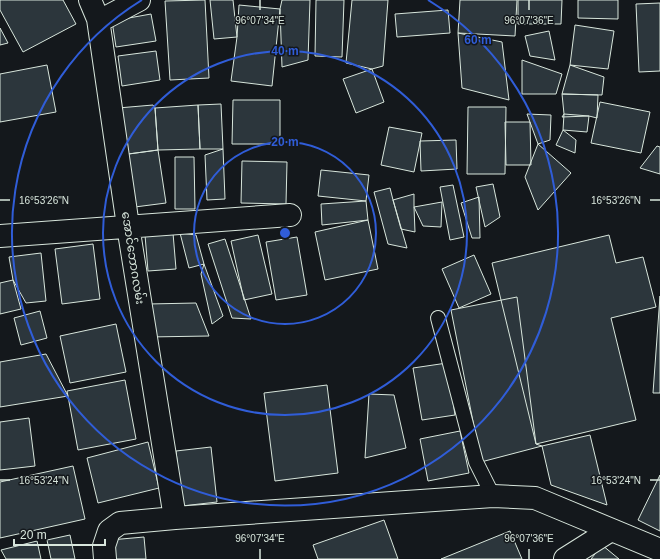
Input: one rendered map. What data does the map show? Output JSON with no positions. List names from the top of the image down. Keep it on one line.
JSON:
{"streets":{"street":["အောင်ဘောဂလမ်း"]},"scale_bar":"20 m","coordinates":["96°07'34\"E","96°07'36\"E","16°53'26\"N","16°53'24\"N"],"rings":["60 m","40 m","20 m"]}
